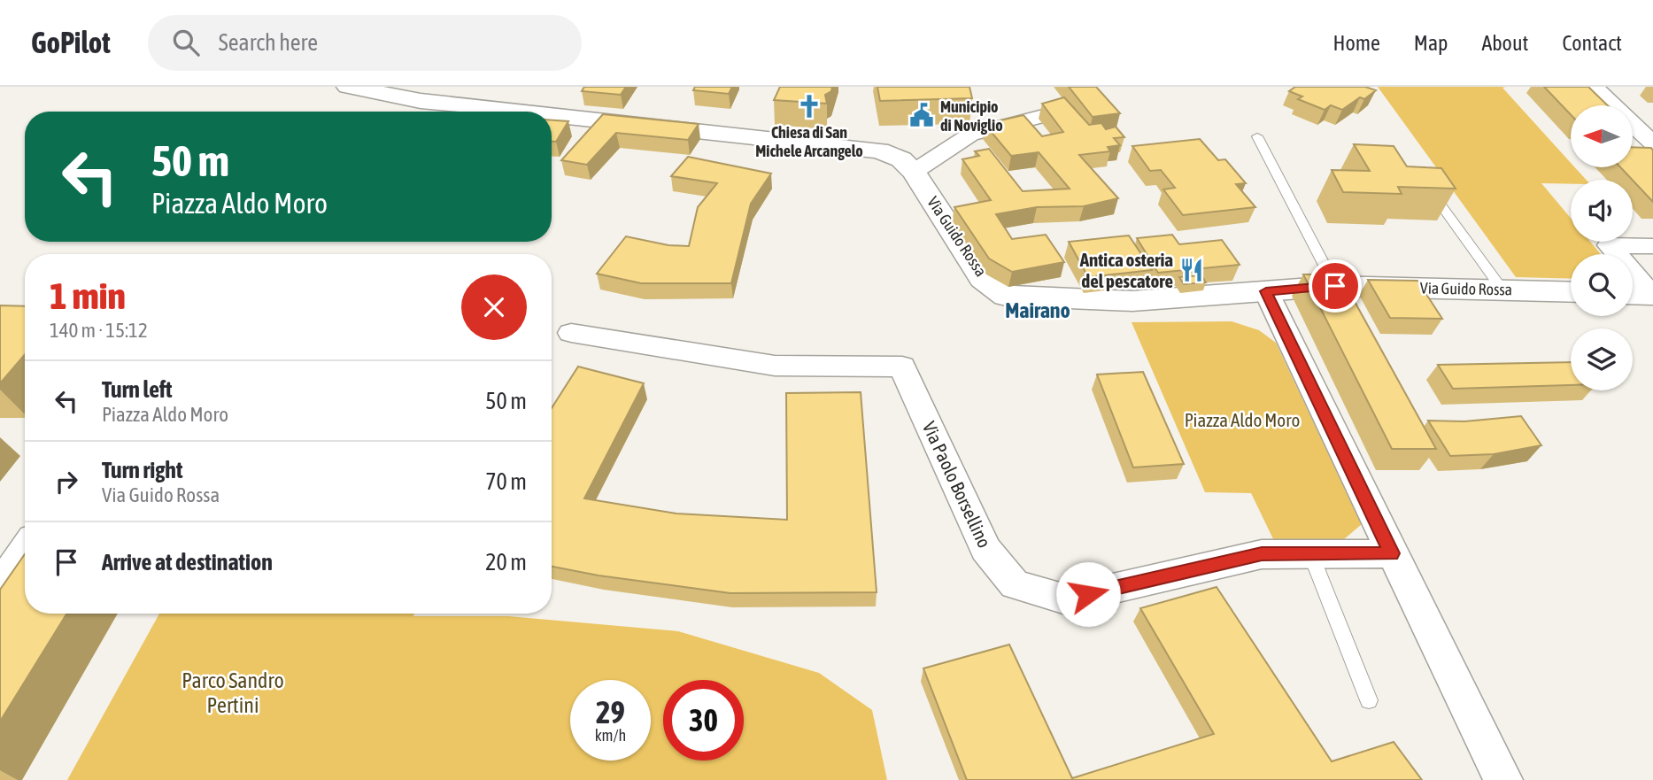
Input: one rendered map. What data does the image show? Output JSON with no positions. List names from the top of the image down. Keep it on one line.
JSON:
{"streets":{"street":["Via Guido Rossa","Via Paolo Borsellino"]},"districts":["Mairano"],"parks":["Piazza Aldo Moro","Parco Sandro Pertini"],"places":{"church":["Chiesa di San Michele Arcangelo"],"public building":["Municipio di Noviglio"],"restaurant":["Antica osteria del pescatore"]},"north":"left","page":{"header":"GoPilot","search":"Search here","nav":["Home","Map","About","Contact"],"turn":["50 m","Piazza Aldo Moro"],"heading":["1 min","140 m · 15:12"],"list":[{"name":"Turn left","note":"Piazza Aldo Moro","value":"50 m"},{"name":"Turn right","note":"Via Guido Rossa","value":"70 m"},{"name":"Arrive at destination","value":"20 m"}],"speed":"29 km/h","limit":"30"}}
